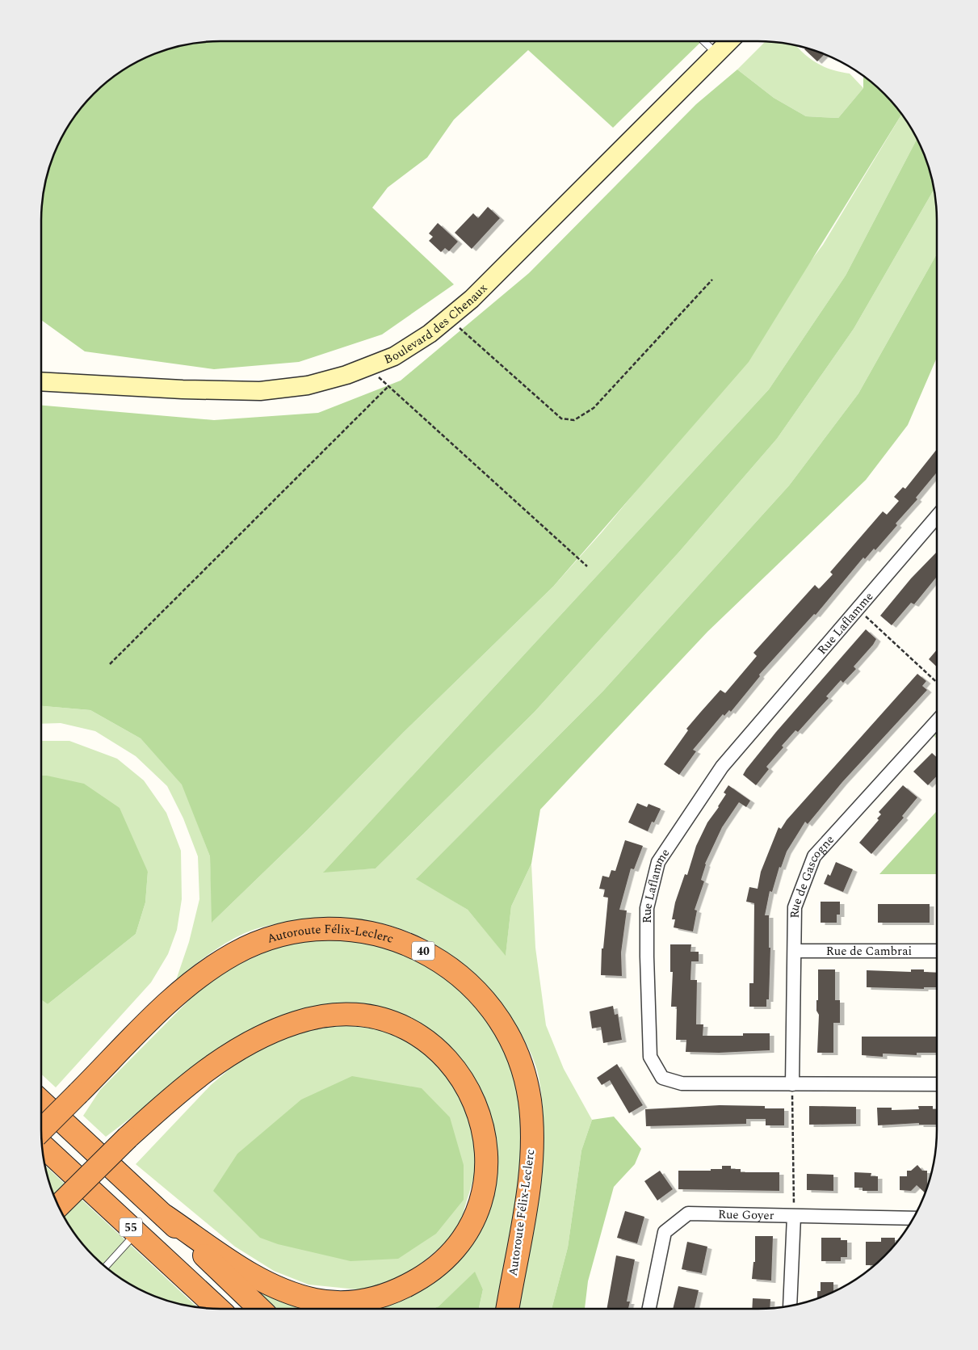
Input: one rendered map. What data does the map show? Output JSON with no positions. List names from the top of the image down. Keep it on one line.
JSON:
{"streets":{"highway":["Autoroute Félix-Leclerc","40","55"],"main road":["Boulevard des Chenaux"],"street":["Rue Laflamme","Rue de Gascogne","Rue de Cambrai","Rue Goyer"]},"crossings":[["Rue Laflamme","Rue de Gascogne"],["Rue de Gascogne","Rue de Cambrai"]]}
